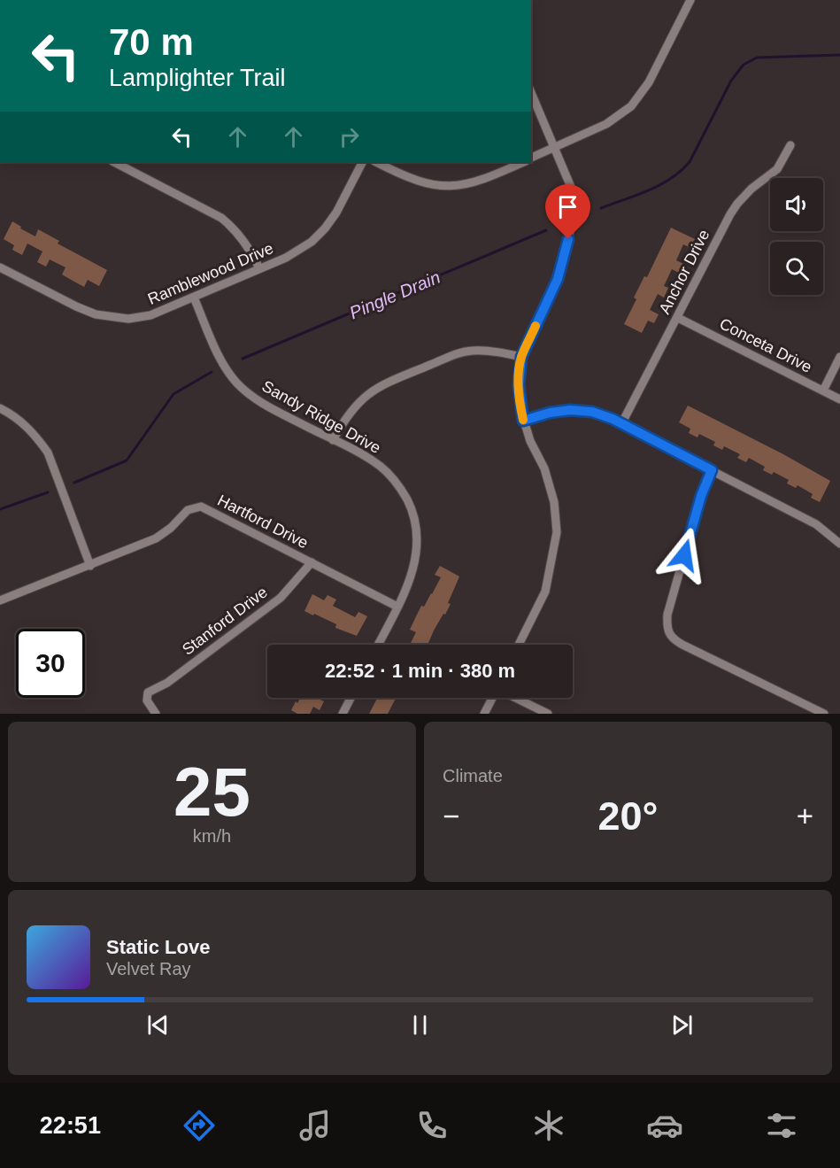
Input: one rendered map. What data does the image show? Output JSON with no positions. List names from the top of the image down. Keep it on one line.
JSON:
{"streets":{"street":["Anchor Drive","Ramblewood Drive","Conceta Drive","Sandy Ridge Drive","Hartford Drive","Stanford Drive"]},"crossings":[["Anchor Drive","Conceta Drive"],["Ramblewood Drive","Sandy Ridge Drive"],["Sandy Ridge Drive","Hartford Drive"],["Hartford Drive","Stanford Drive"]],"water":["Pingle Drain"],"page":{"turn":["70 m","Lamplighter Trail"],"limit":"30","trip":"22:52 · 1 min · 380 m","tile":[["25","km/h"],"Climate"],"heat":["−","20°","+"],"song":["Static Love","Velvet Ray"],"tabs":"22:51"}}
